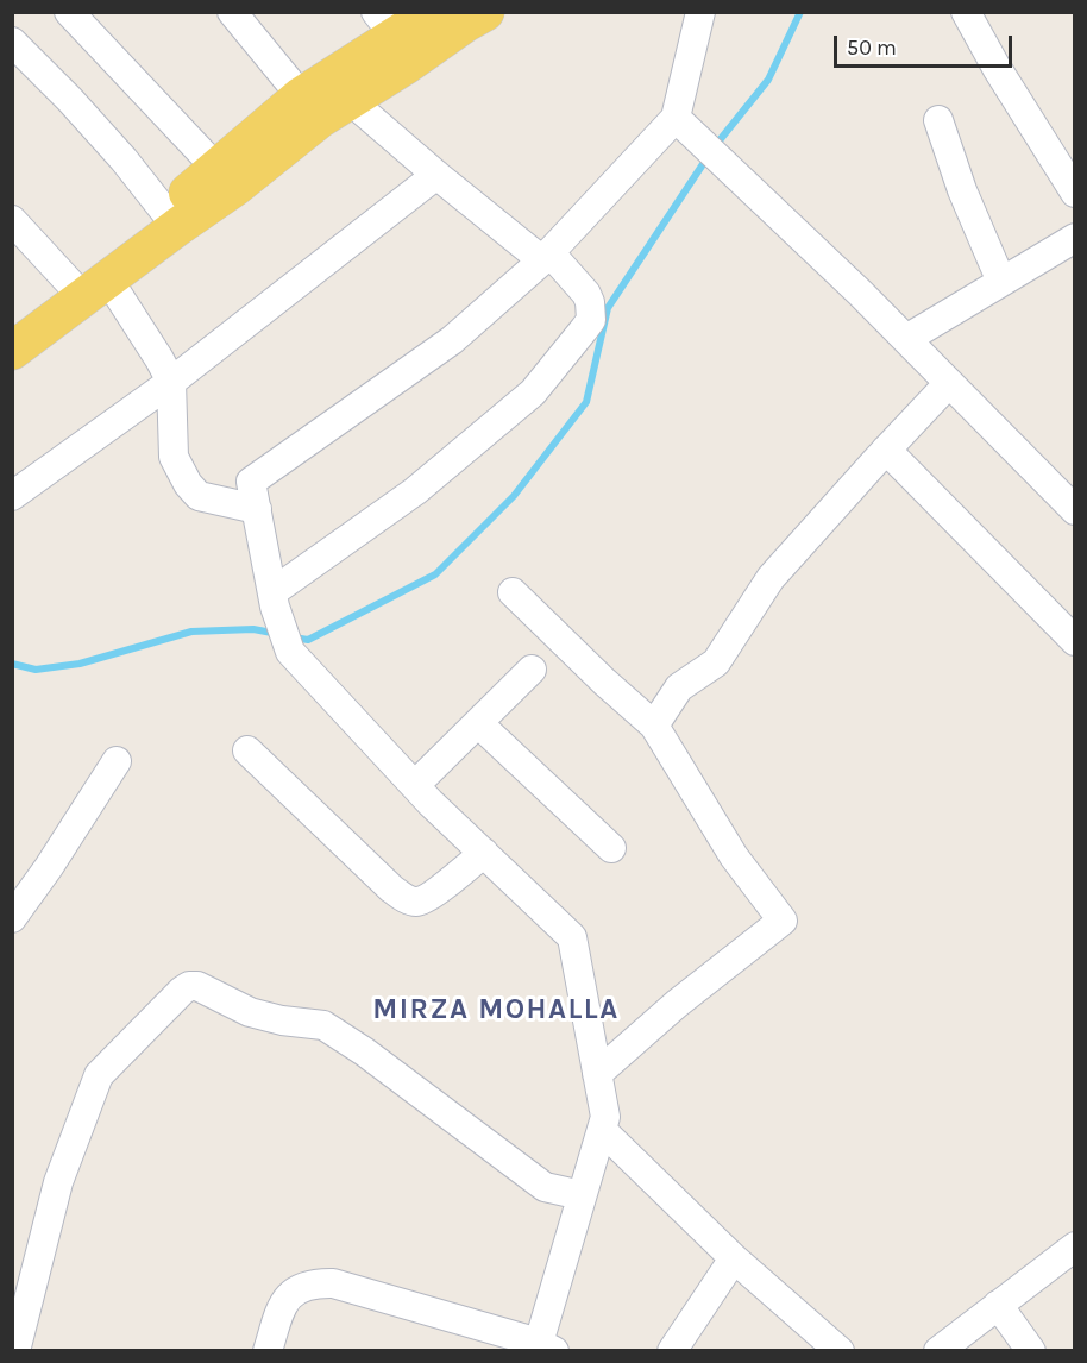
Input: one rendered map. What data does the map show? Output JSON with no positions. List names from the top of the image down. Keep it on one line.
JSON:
{"districts":["MIRZA MOHALLA"],"scale_bar":"50 m"}
